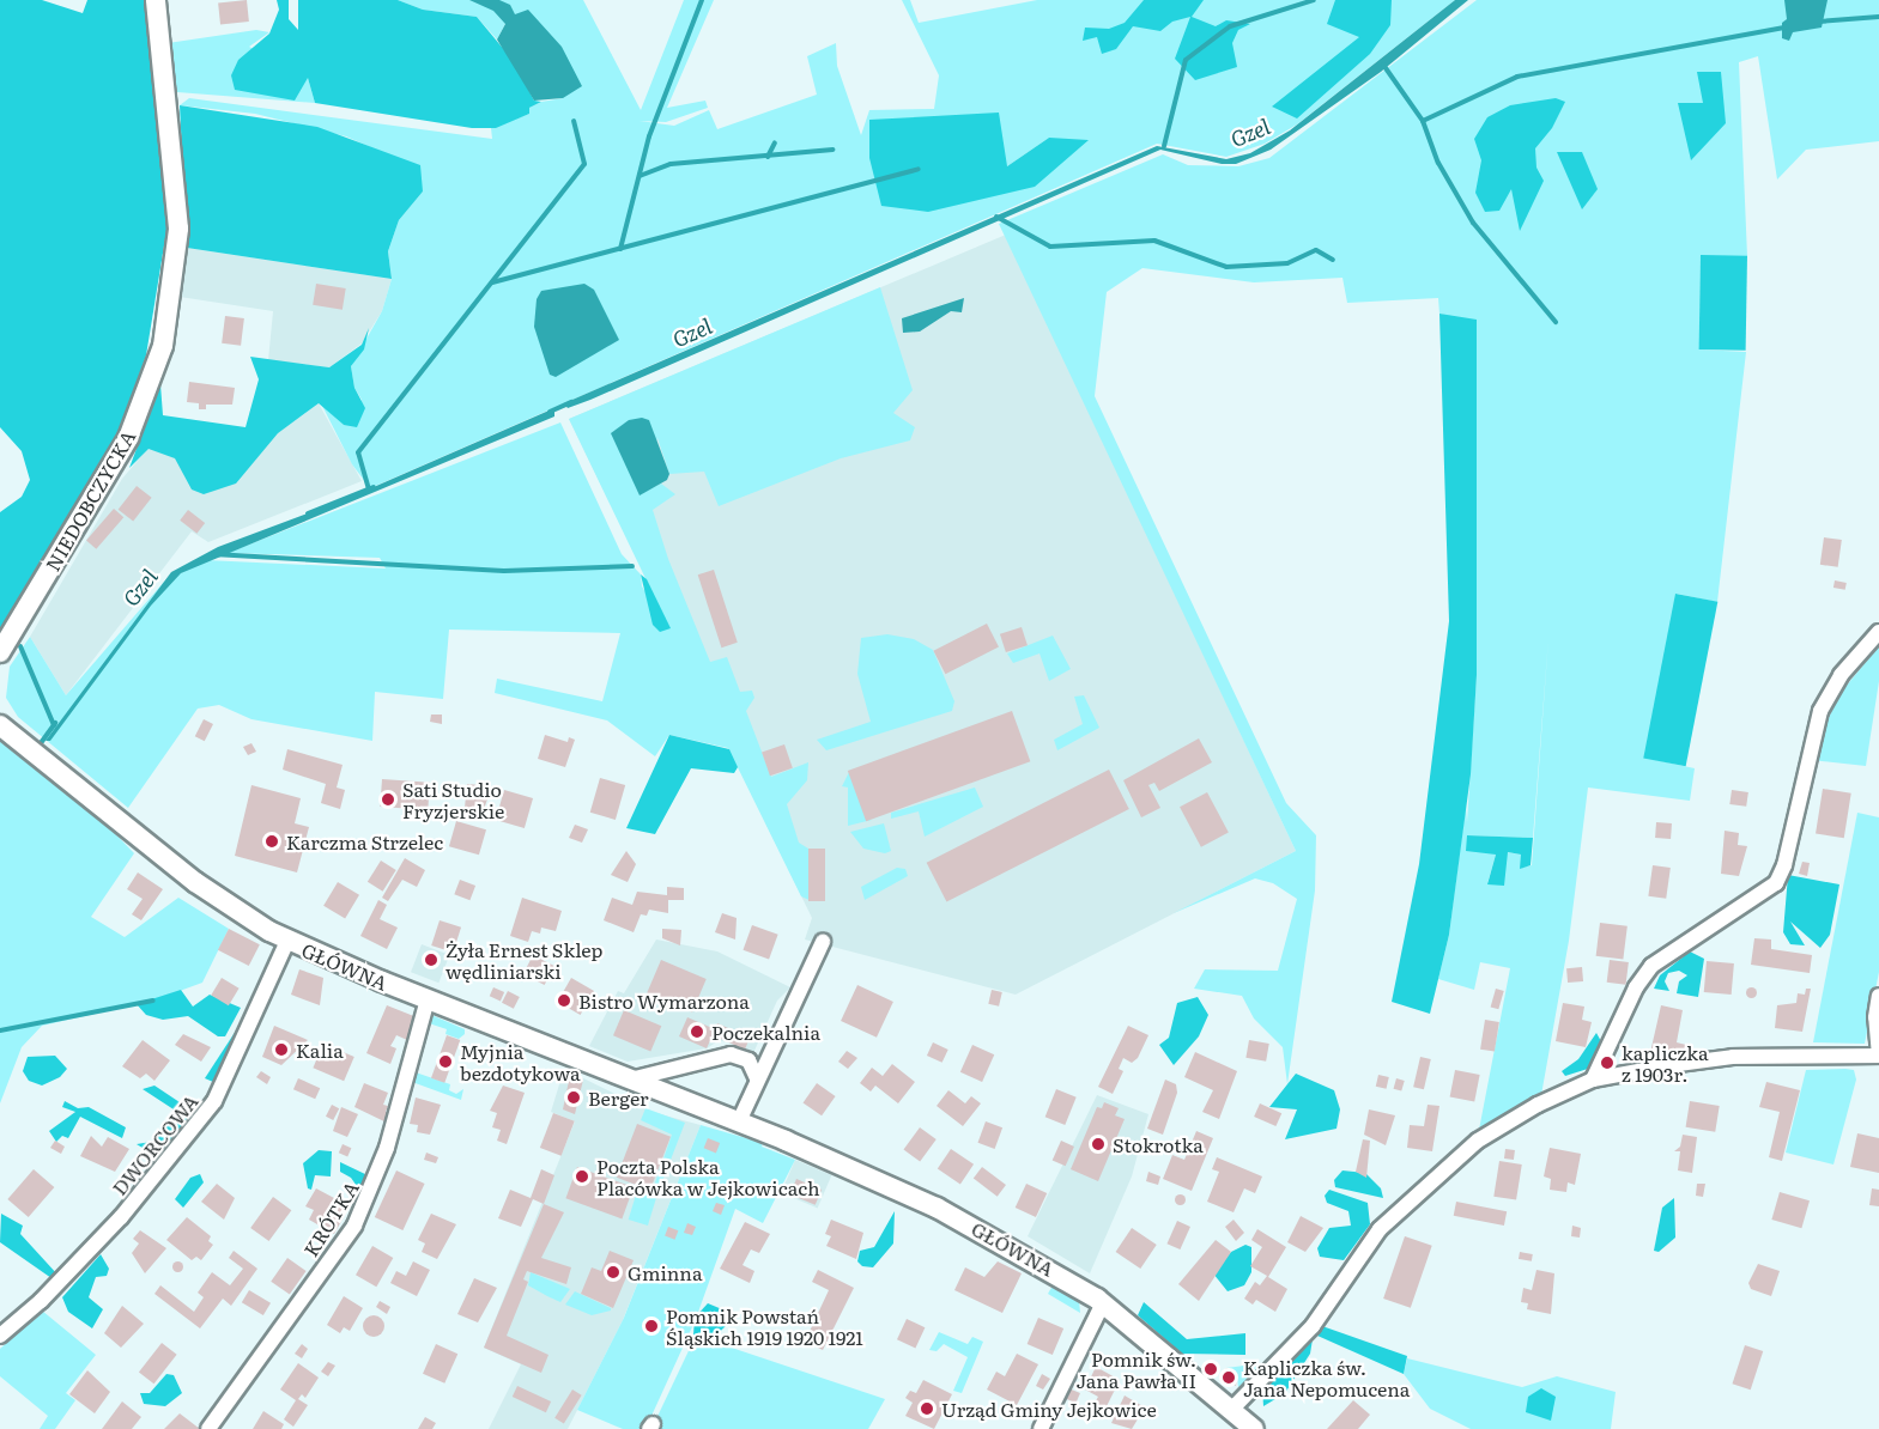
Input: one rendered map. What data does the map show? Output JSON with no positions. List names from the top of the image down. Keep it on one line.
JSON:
{"streets":{"street":["NIEDOBCZYCKA","GŁÓWNA","DWORCOWA","KRÓTKA"]},"crossings":[["GŁÓWNA","DWORCOWA"],["GŁÓWNA","KRÓTKA"]],"water":["Gzel"],"places":["Sati Studio Fryzjerskie","Karczma Strzelec","Żyła Ernest Sklep wędliniarski","Bistro Wymarzona","Poczekalnia","Kalia","Myjnia bezdotykowa","kapliczka z 1903r.","Berger","Stokrotka","Poczta Polska Placówka w Jejkowicach","Gminna","Pomnik Powstań Śląskich 1919 1920 1921","Pomnik św. Jana Pawła II","Kapliczka św. Jana Nepomucena","Urząd Gminy Jejkowice"]}
